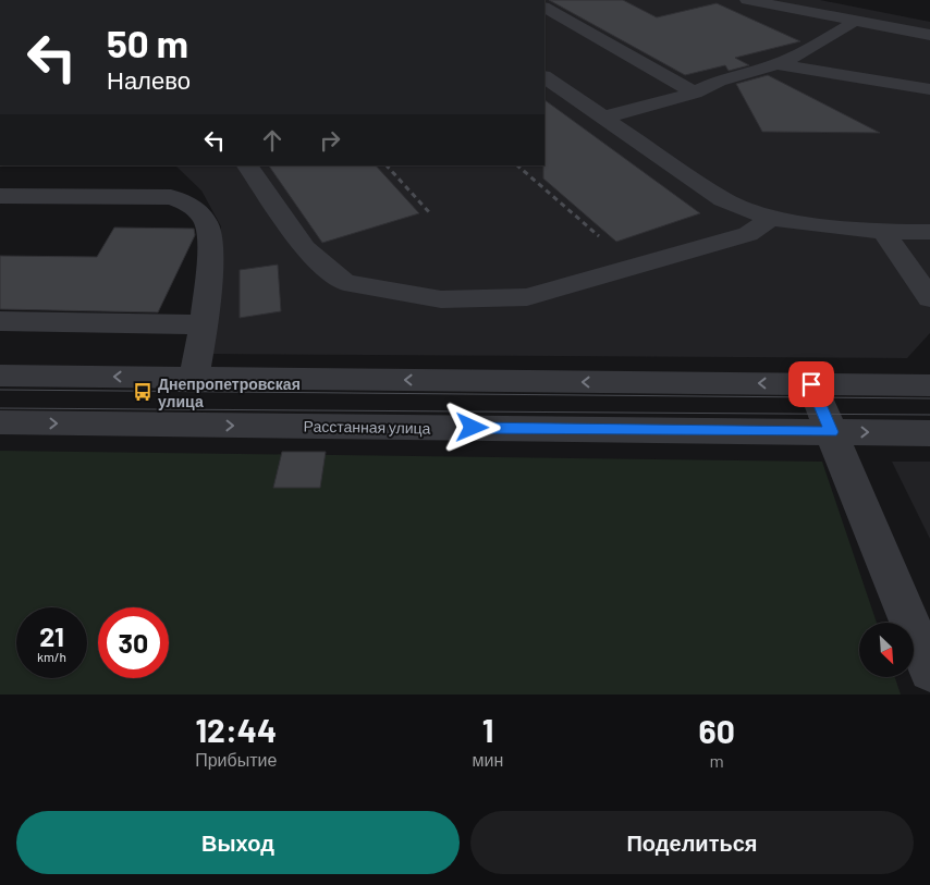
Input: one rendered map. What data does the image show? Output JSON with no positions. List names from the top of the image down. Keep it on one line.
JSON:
{"streets":{"street":["Расстанная улица"]},"places":{"bus stop":["Днепропетровская улица"]},"north":"bottom right","page":{"turn":["50 m","Налево"],"speed":"21 km/h","limit":"30","eta":["12:44","Прибытие","1","мин","60","m"],"buttons":["Выход","Поделиться"]}}
